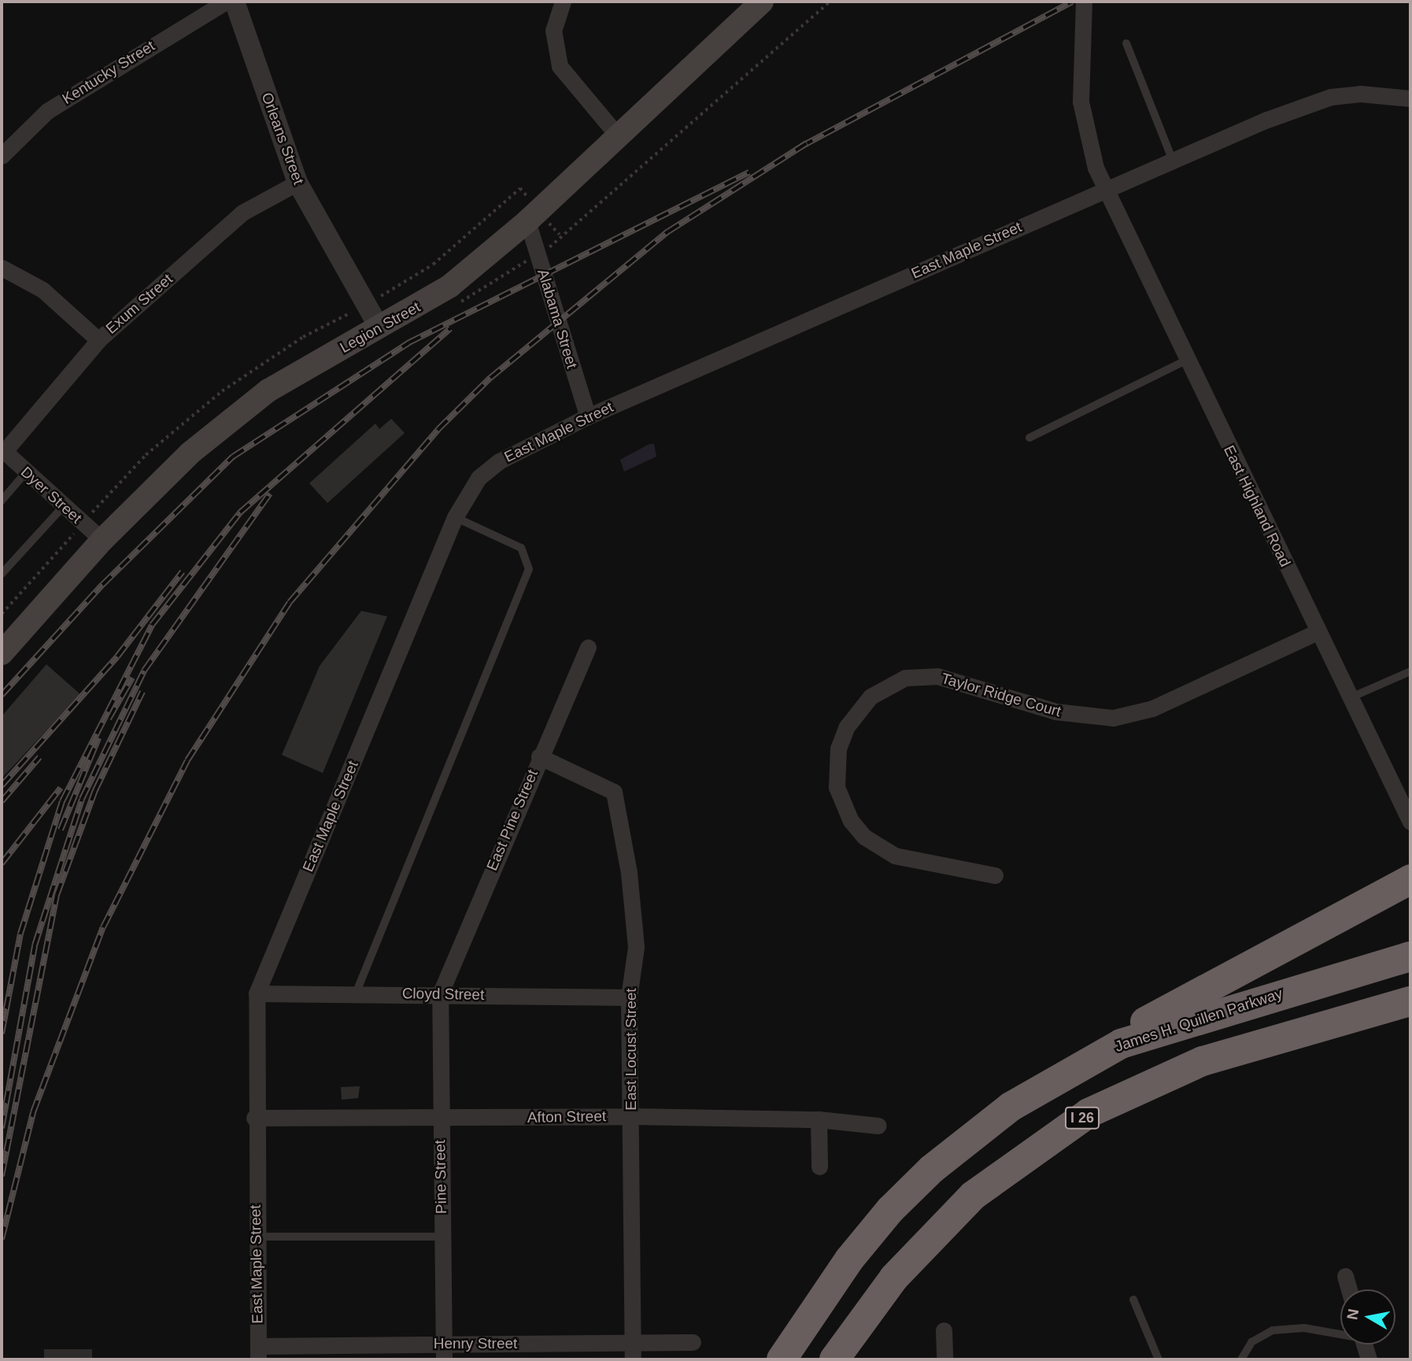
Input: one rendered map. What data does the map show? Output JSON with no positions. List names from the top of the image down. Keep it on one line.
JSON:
{"streets":{"highway":["James H. Quillen Parkway","I 26"],"main road":["Legion Street"],"street":["Kentucky Street","Orleans Street","East Maple Street","Exum Street","Alabama Street","Dyer Street","East Highland Road","Taylor Ridge Court","East Pine Street","Cloyd Street","East Locust Street","Afton Street","Pine Street","Henry Street"]},"crossings":[["Orleans Street","Exum Street"],["Orleans Street","Legion Street"],["East Maple Street","Alabama Street"],["East Maple Street","East Highland Road"],["East Maple Street","Cloyd Street"],["East Maple Street","Afton Street"],["East Maple Street","Henry Street"],["Exum Street","Dyer Street"],["Alabama Street","Legion Street"],["Legion Street","Dyer Street"],["East Highland Road","Taylor Ridge Court"],["East Pine Street","Cloyd Street"],["East Pine Street","East Locust Street"],["East Pine Street","Pine Street"],["Cloyd Street","East Locust Street"],["Cloyd Street","Pine Street"],["East Locust Street","Afton Street"],["East Locust Street","Henry Street"],["Afton Street","Pine Street"],["Pine Street","Henry Street"]],"north":"left"}
